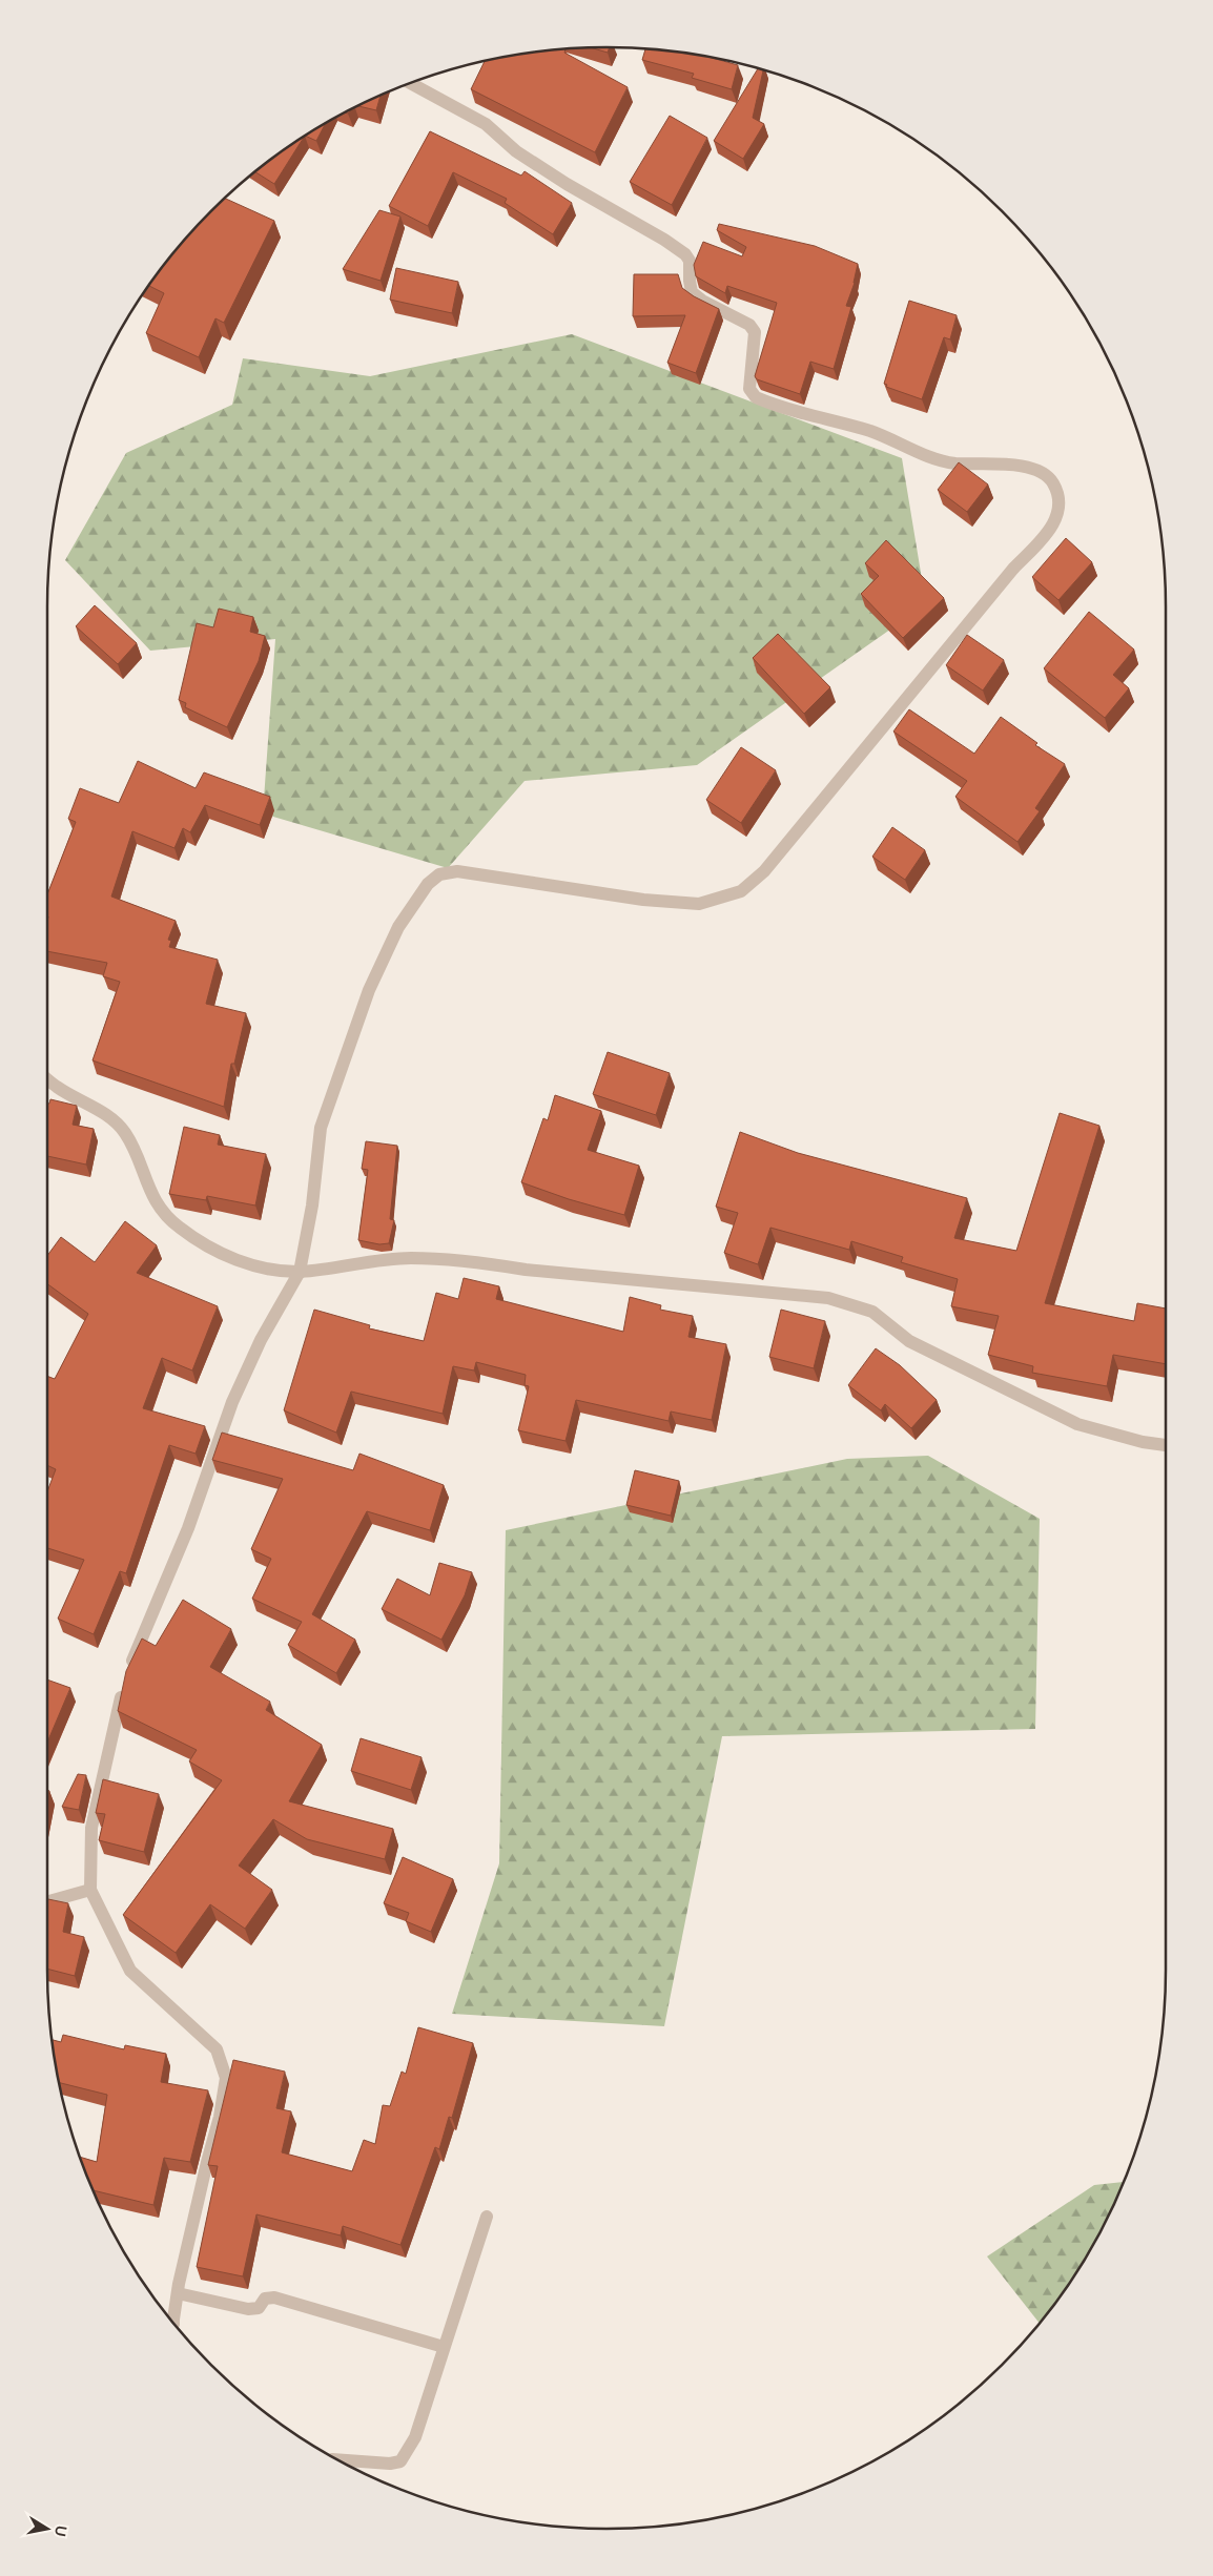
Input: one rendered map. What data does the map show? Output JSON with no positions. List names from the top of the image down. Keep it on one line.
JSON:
{"north":"right"}
